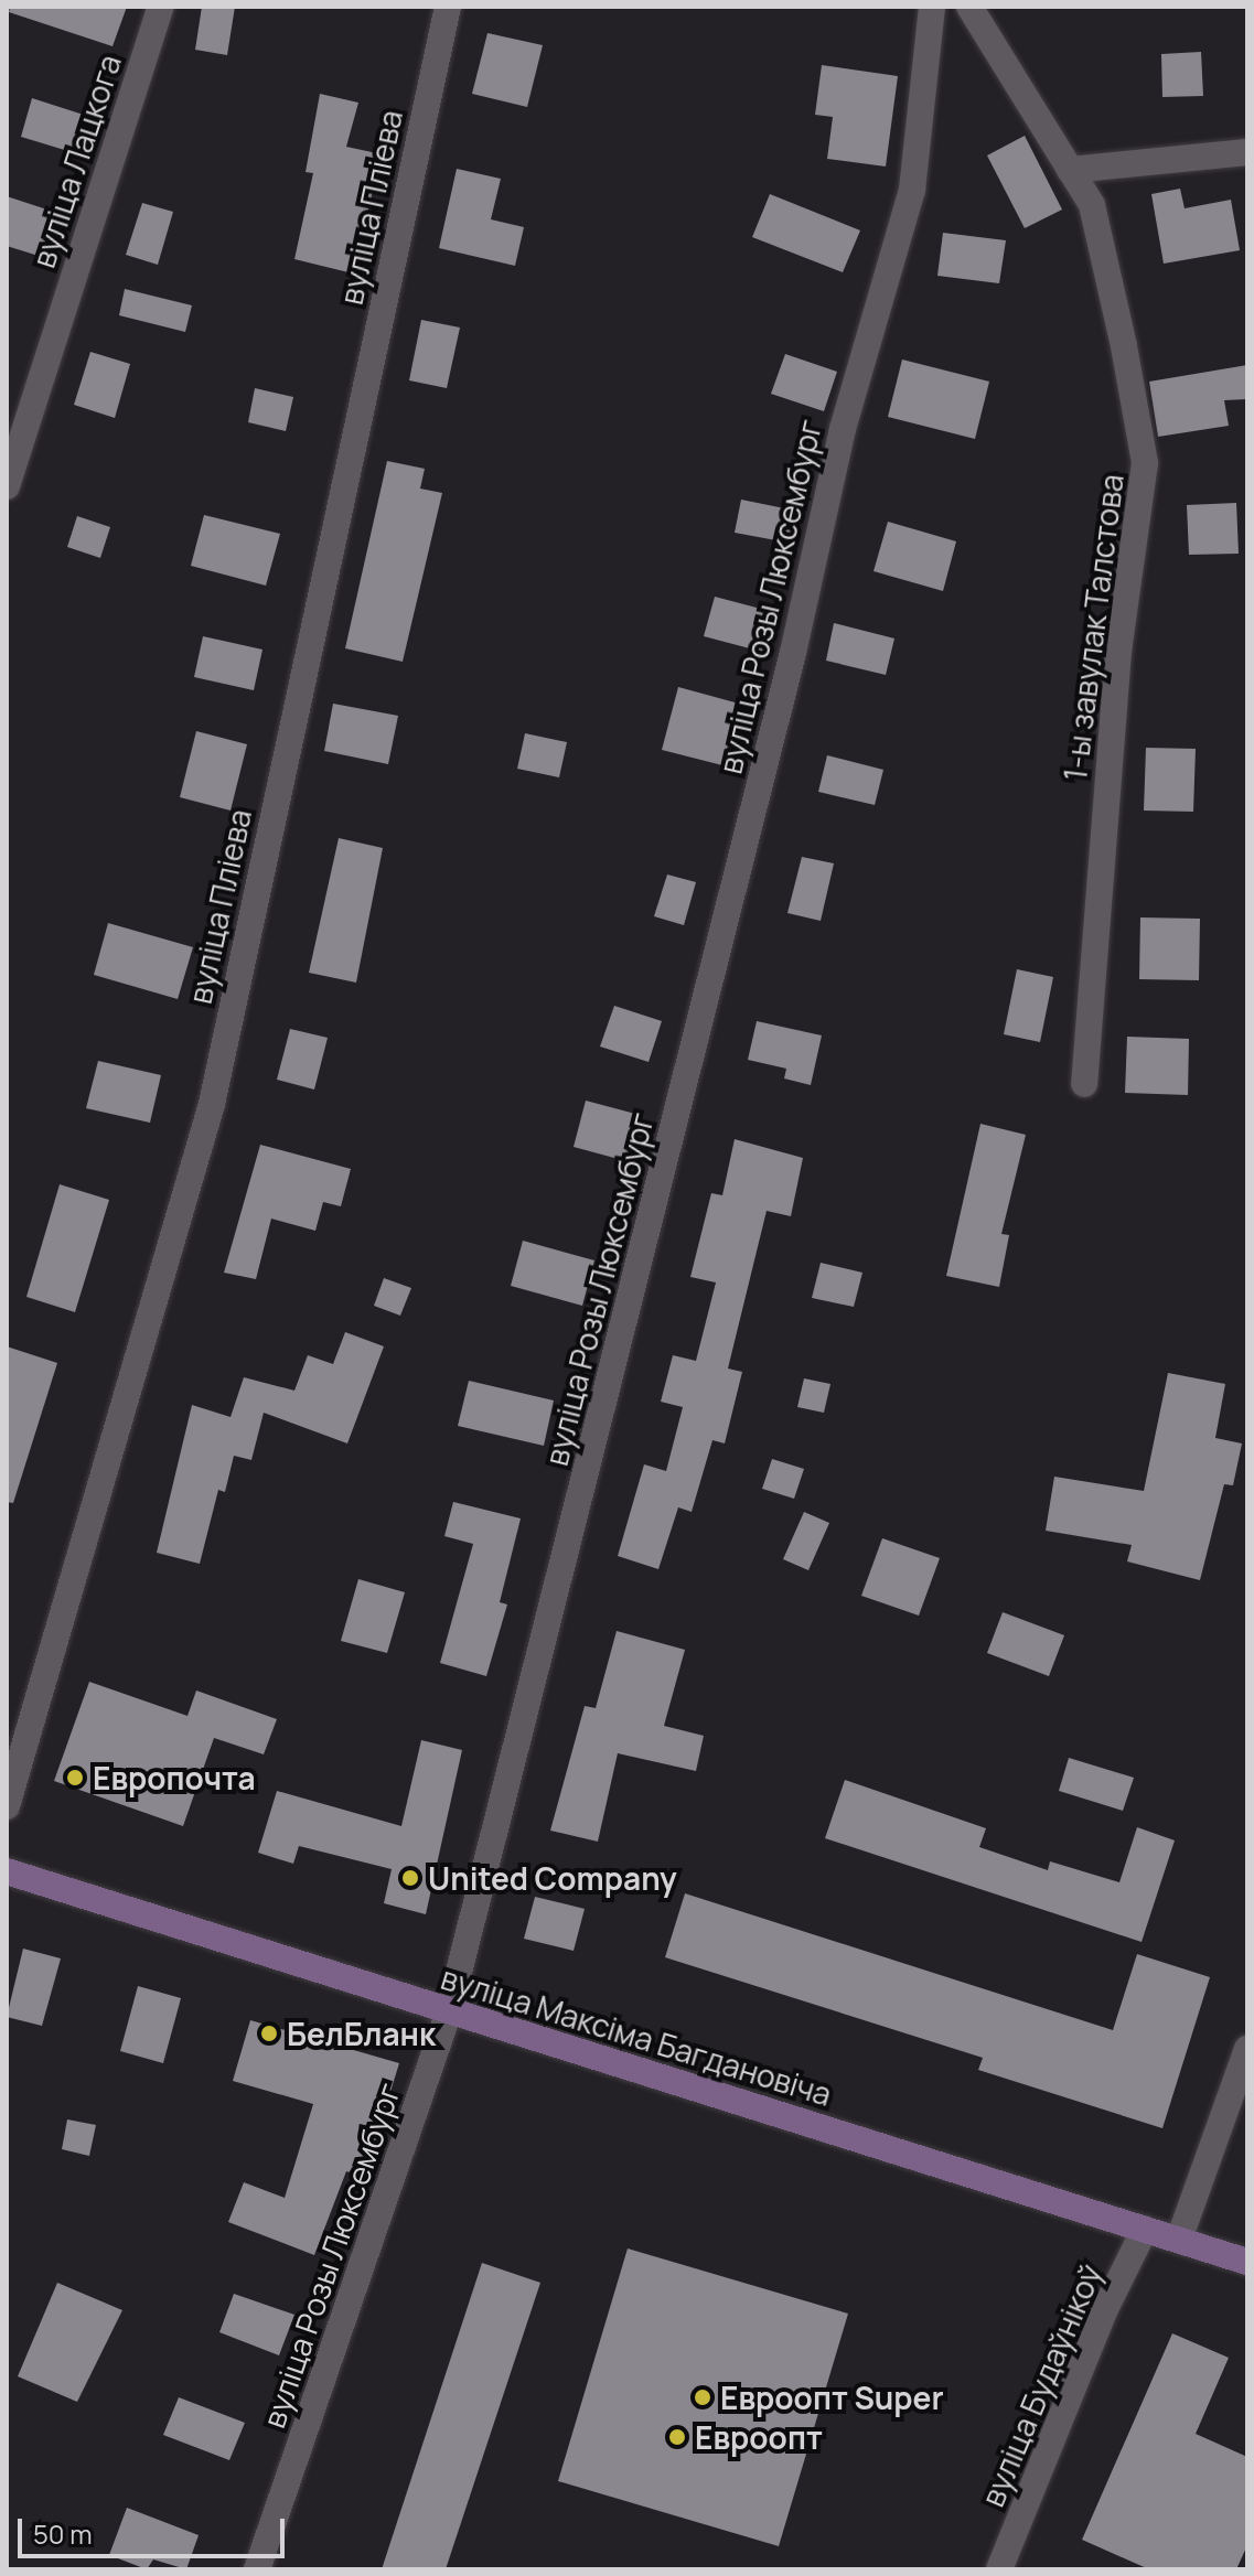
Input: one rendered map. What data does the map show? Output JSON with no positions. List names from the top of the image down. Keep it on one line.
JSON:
{"streets":{"main road":["вуліца Максіма Багдановіча"],"street":["вуліца Лацкога","вуліца Пліева","вуліца Розы Люксембург","1-ы завулак Талстова","вуліца Будаўнікоў"]},"crossings":[["вуліца Розы Люксембург","вуліца Максіма Багдановіча"],["вуліца Максіма Багдановіча","вуліца Будаўнікоў"]],"places":["Европочта","United Company","БелБланк","Евроопт Super","Евроопт"],"scale_bar":"50 m"}
